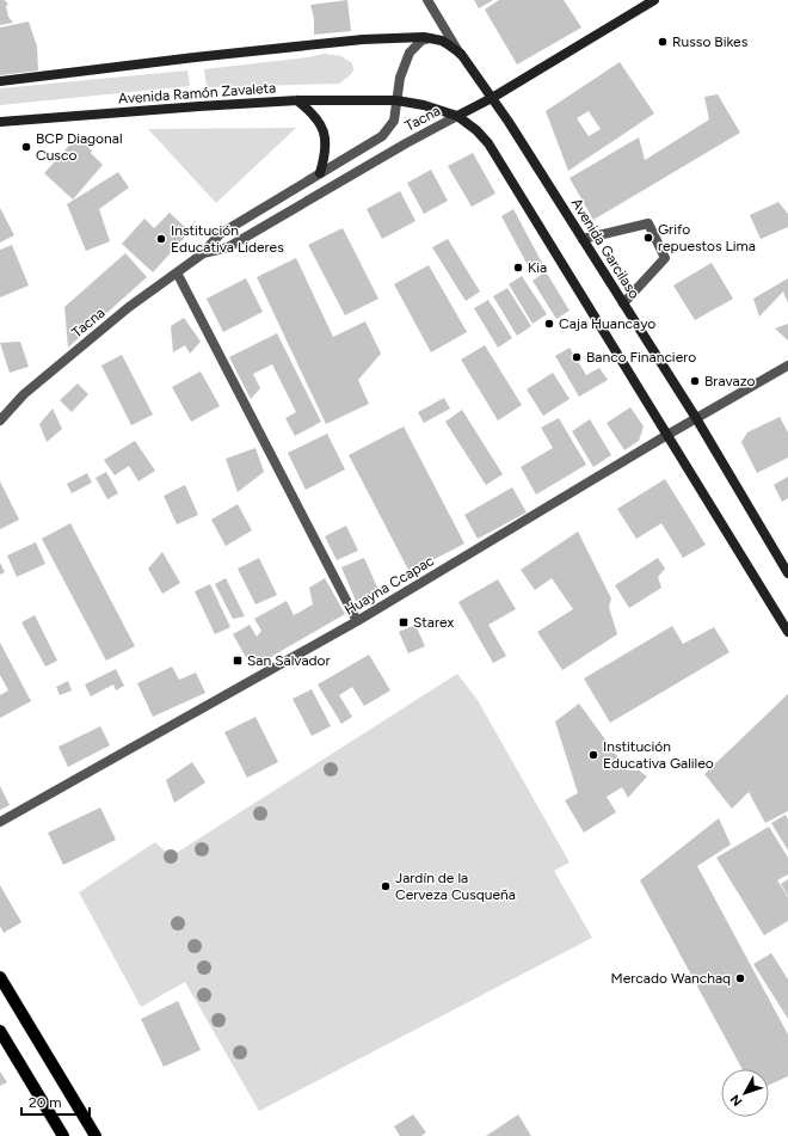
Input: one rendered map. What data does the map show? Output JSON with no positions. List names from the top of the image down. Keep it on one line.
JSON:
{"streets":{"main road":["Avenida Ramón Zavaleta","Tacna","Avenida Garcilaso"],"street":["Huayna Ccapac"]},"crossings":[["Avenida Ramón Zavaleta","Tacna"],["Tacna","Avenida Garcilaso"],["Avenida Garcilaso","Huayna Ccapac"]],"places":{"other":["Russo Bikes","BCP Diagonal Cusco","Grifo repuestos Lima","Institución Educativa Lideres","Kia","Caja Huancayo","Banco Financiero","Bravazo","Institución Educativa Galileo","Jardín de la Cerveza Cusqueña","Mercado Wanchaq"],"transit":["Starex","San Salvador"]},"scale_bar":"20 m","north":"bottom left"}
